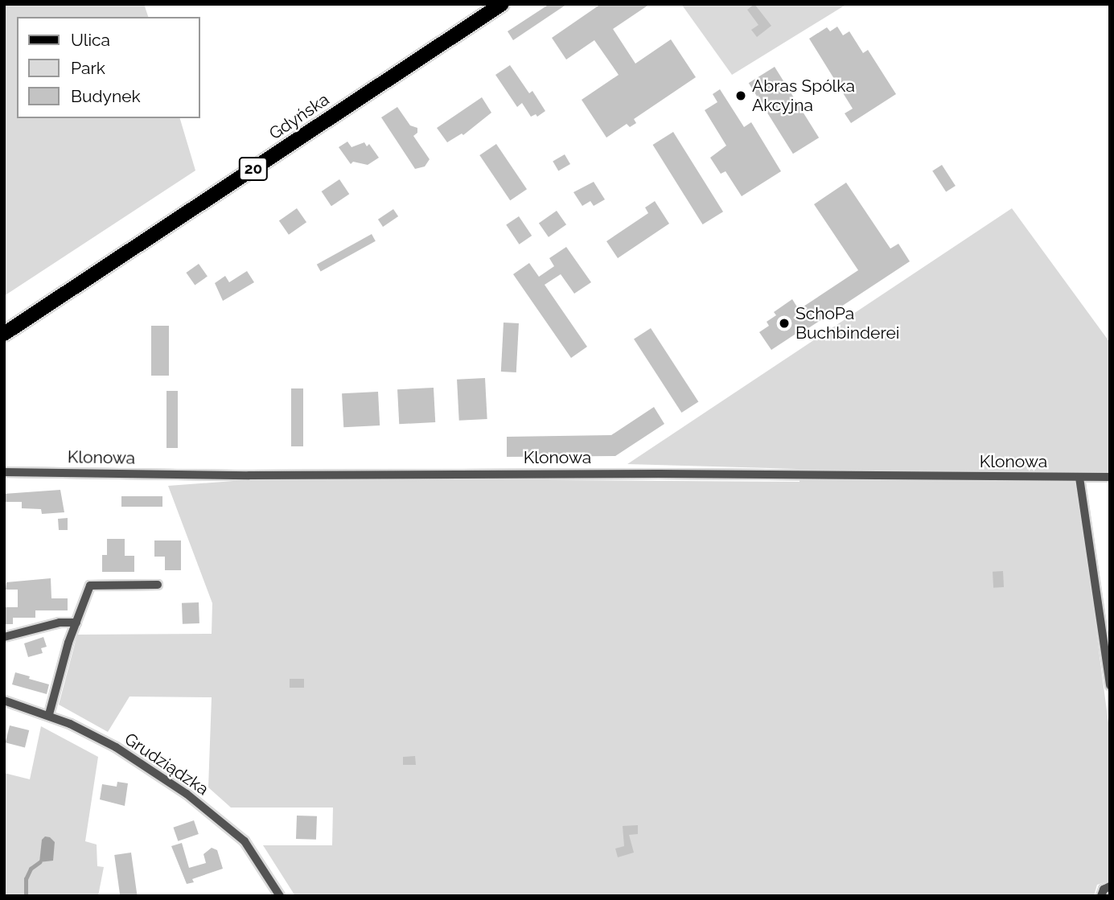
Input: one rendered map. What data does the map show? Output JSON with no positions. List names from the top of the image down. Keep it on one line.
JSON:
{"streets":{"main road":["Gdyńska","20"],"street":["Klonowa","Grudziądzka"]},"places":["Abras Spólka Akcyjna","SchoPa Buchbinderei"],"legend":["Ulica","Park","Budynek"]}
